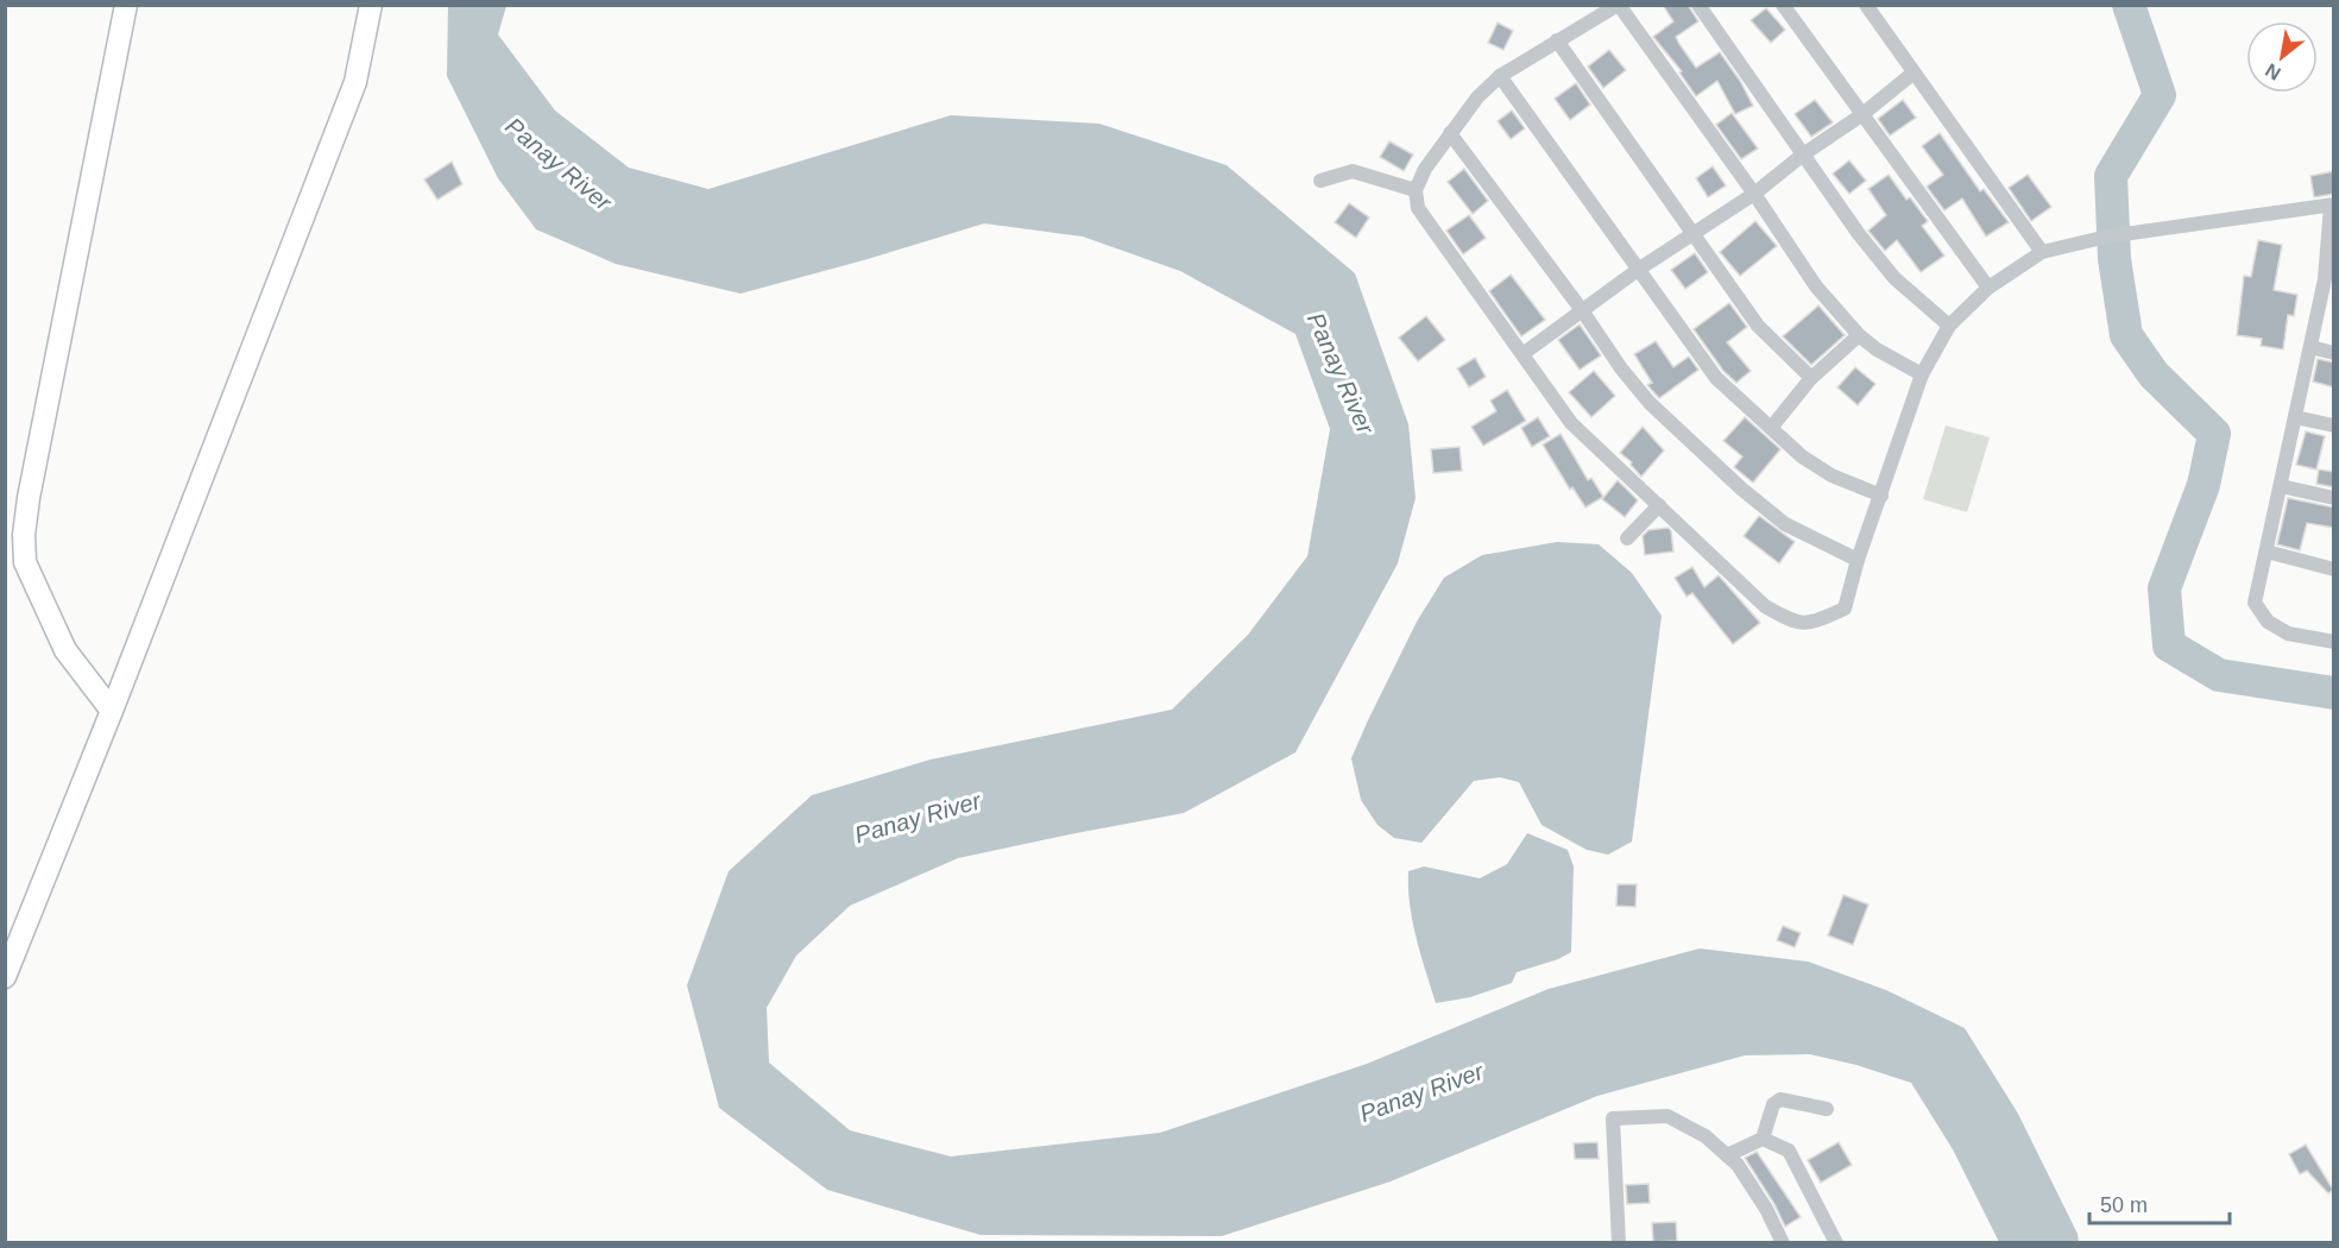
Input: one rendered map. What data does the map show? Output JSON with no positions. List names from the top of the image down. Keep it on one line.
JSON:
{"water":["Panay River"],"scale_bar":"50 m","north":"bottom left"}
